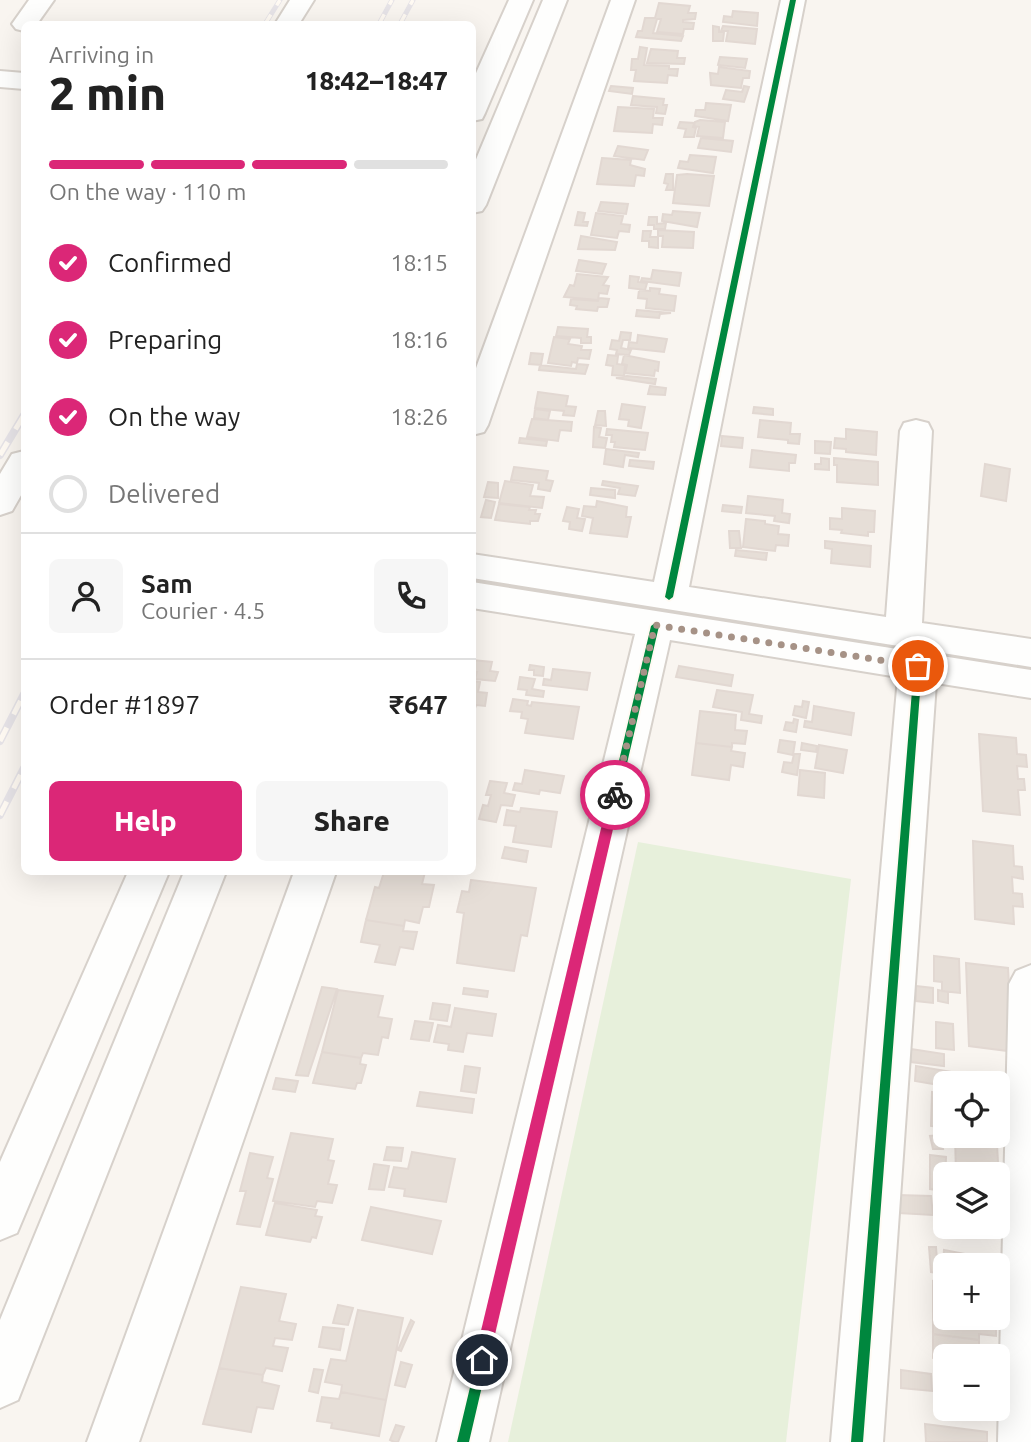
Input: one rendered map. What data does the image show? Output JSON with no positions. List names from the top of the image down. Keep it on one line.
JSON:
{"page":{"heading":["2 min","Arriving in","18:42–18:47"],"panel":["Sam","Courier · 4.5","Order #1897","₹647"],"bar":"On the way · 110 m","list":[["Confirmed","18:15"],["Preparing","18:16"],["On the way","18:26"],"Delivered"],"buttons":["Help","Share"],"map_buttons":["+","−"]}}
